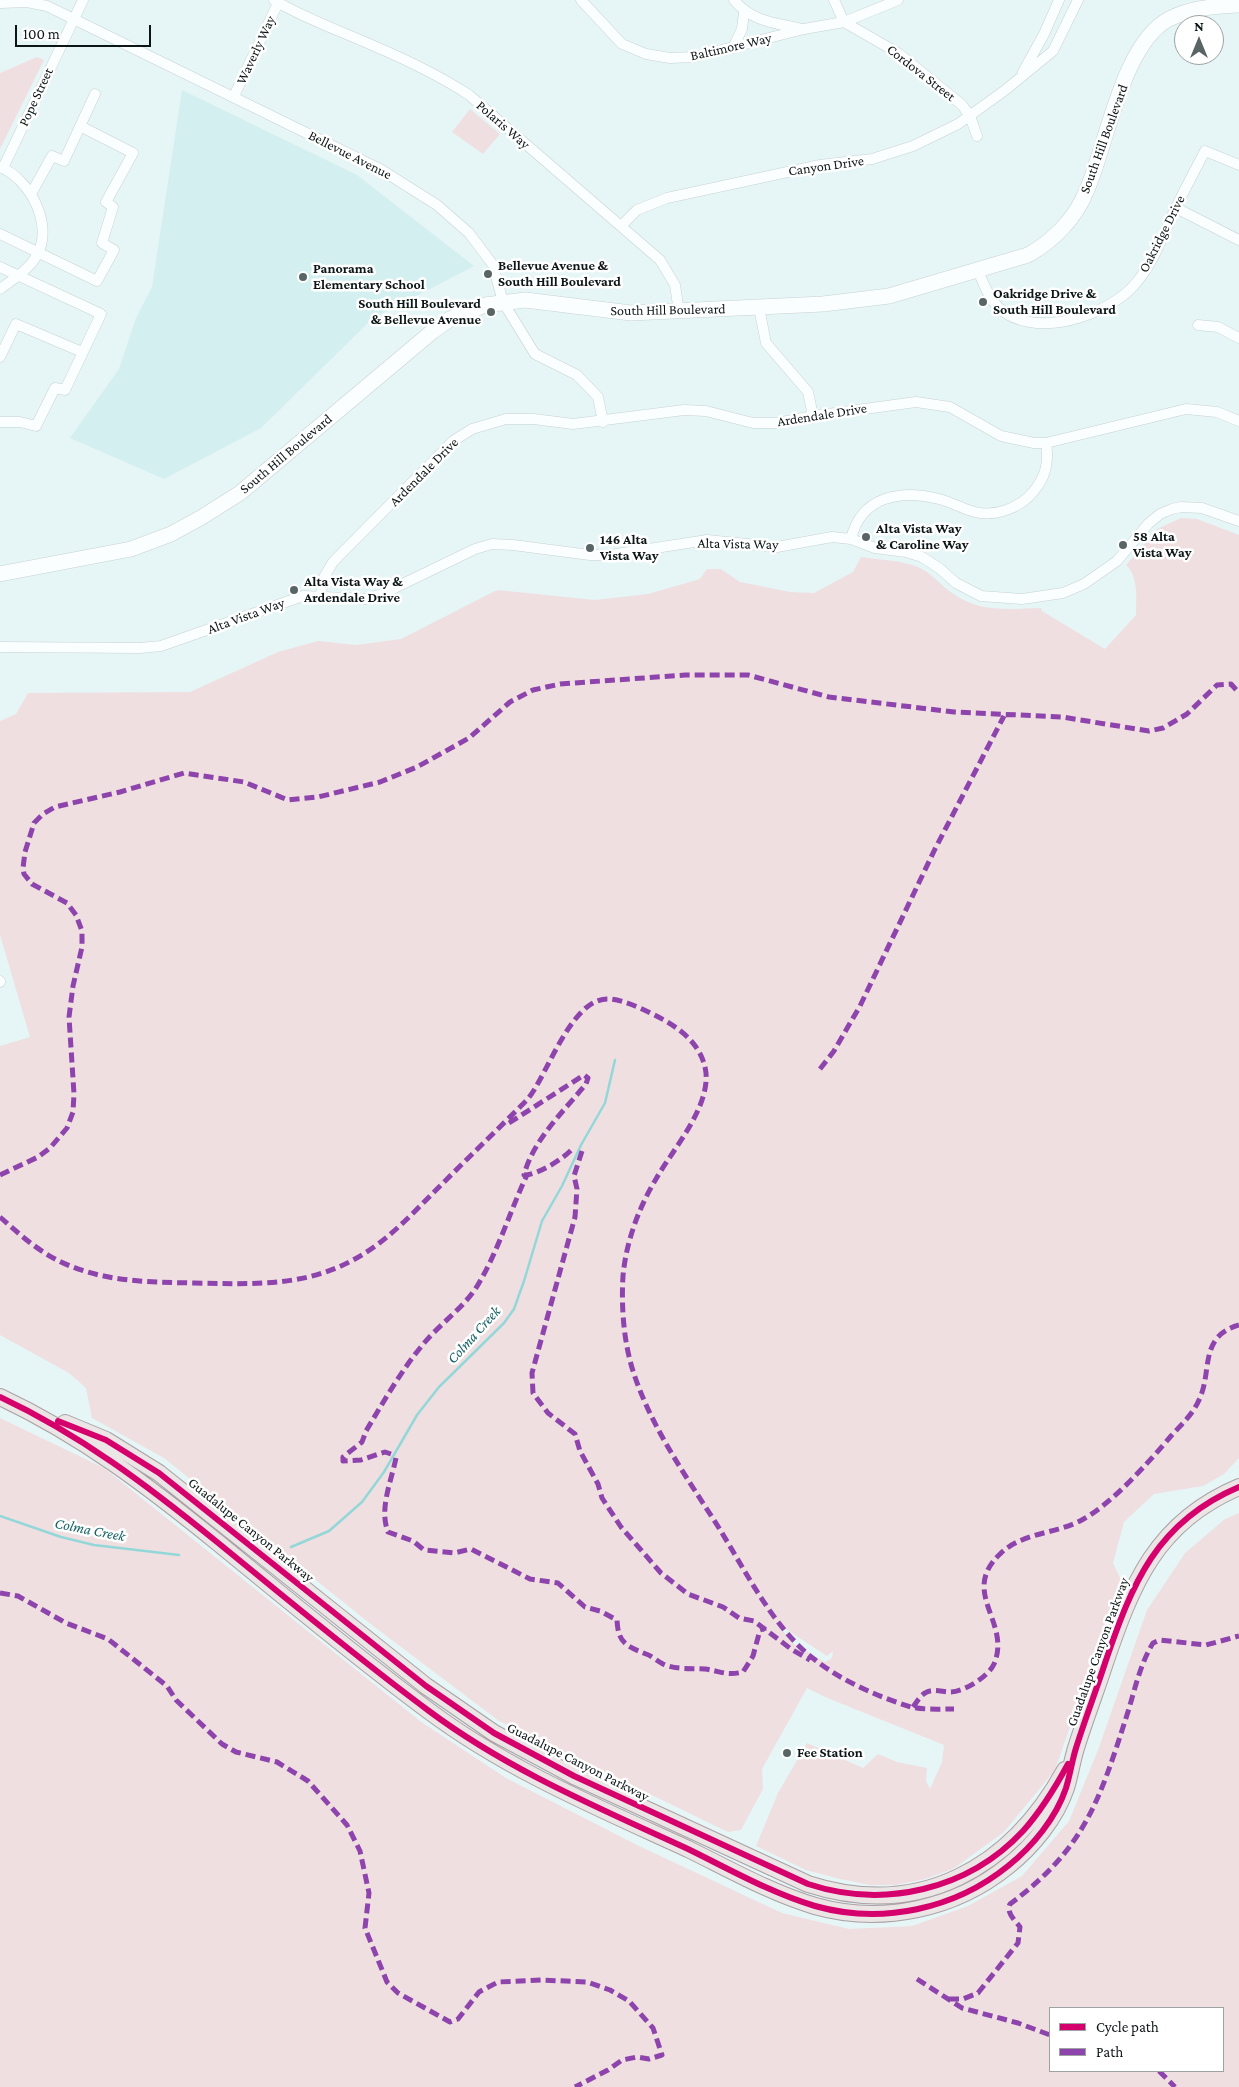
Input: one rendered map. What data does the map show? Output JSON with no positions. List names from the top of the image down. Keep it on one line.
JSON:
{"streets":{"main road":["Guadalupe Canyon Parkway"],"street":["Baltimore Way","Waverly Way","Cordova Street","Pope Street","Polaris Way","South Hill Boulevard","Bellevue Avenue","Canyon Drive","Oakridge Drive","Ardendale Drive","Alta Vista Way"]},"crossings":[["Baltimore Way","Cordova Street"],["Waverly Way","Polaris Way"],["Waverly Way","Bellevue Avenue"],["Cordova Street","Canyon Drive"],["Pope Street","Bellevue Avenue"],["Polaris Way","South Hill Boulevard"],["Polaris Way","Canyon Drive"],["South Hill Boulevard","Bellevue Avenue"],["South Hill Boulevard","Oakridge Drive"],["Bellevue Avenue","Ardendale Drive"],["Ardendale Drive","Alta Vista Way"]],"water":["Colma Creek"],"places":["Bellevue Avenue & South Hill Boulevard","Panorama Elementary School","Oakridge Drive & South Hill Boulevard","South Hill Boulevard & Bellevue Avenue","Alta Vista Way & Caroline Way","58 Alta Vista Way","146 Alta Vista Way","Alta Vista Way & Ardendale Drive","Fee Station"],"legend":["Cycle path","Path"],"scale_bar":"100 m","north":"top"}
